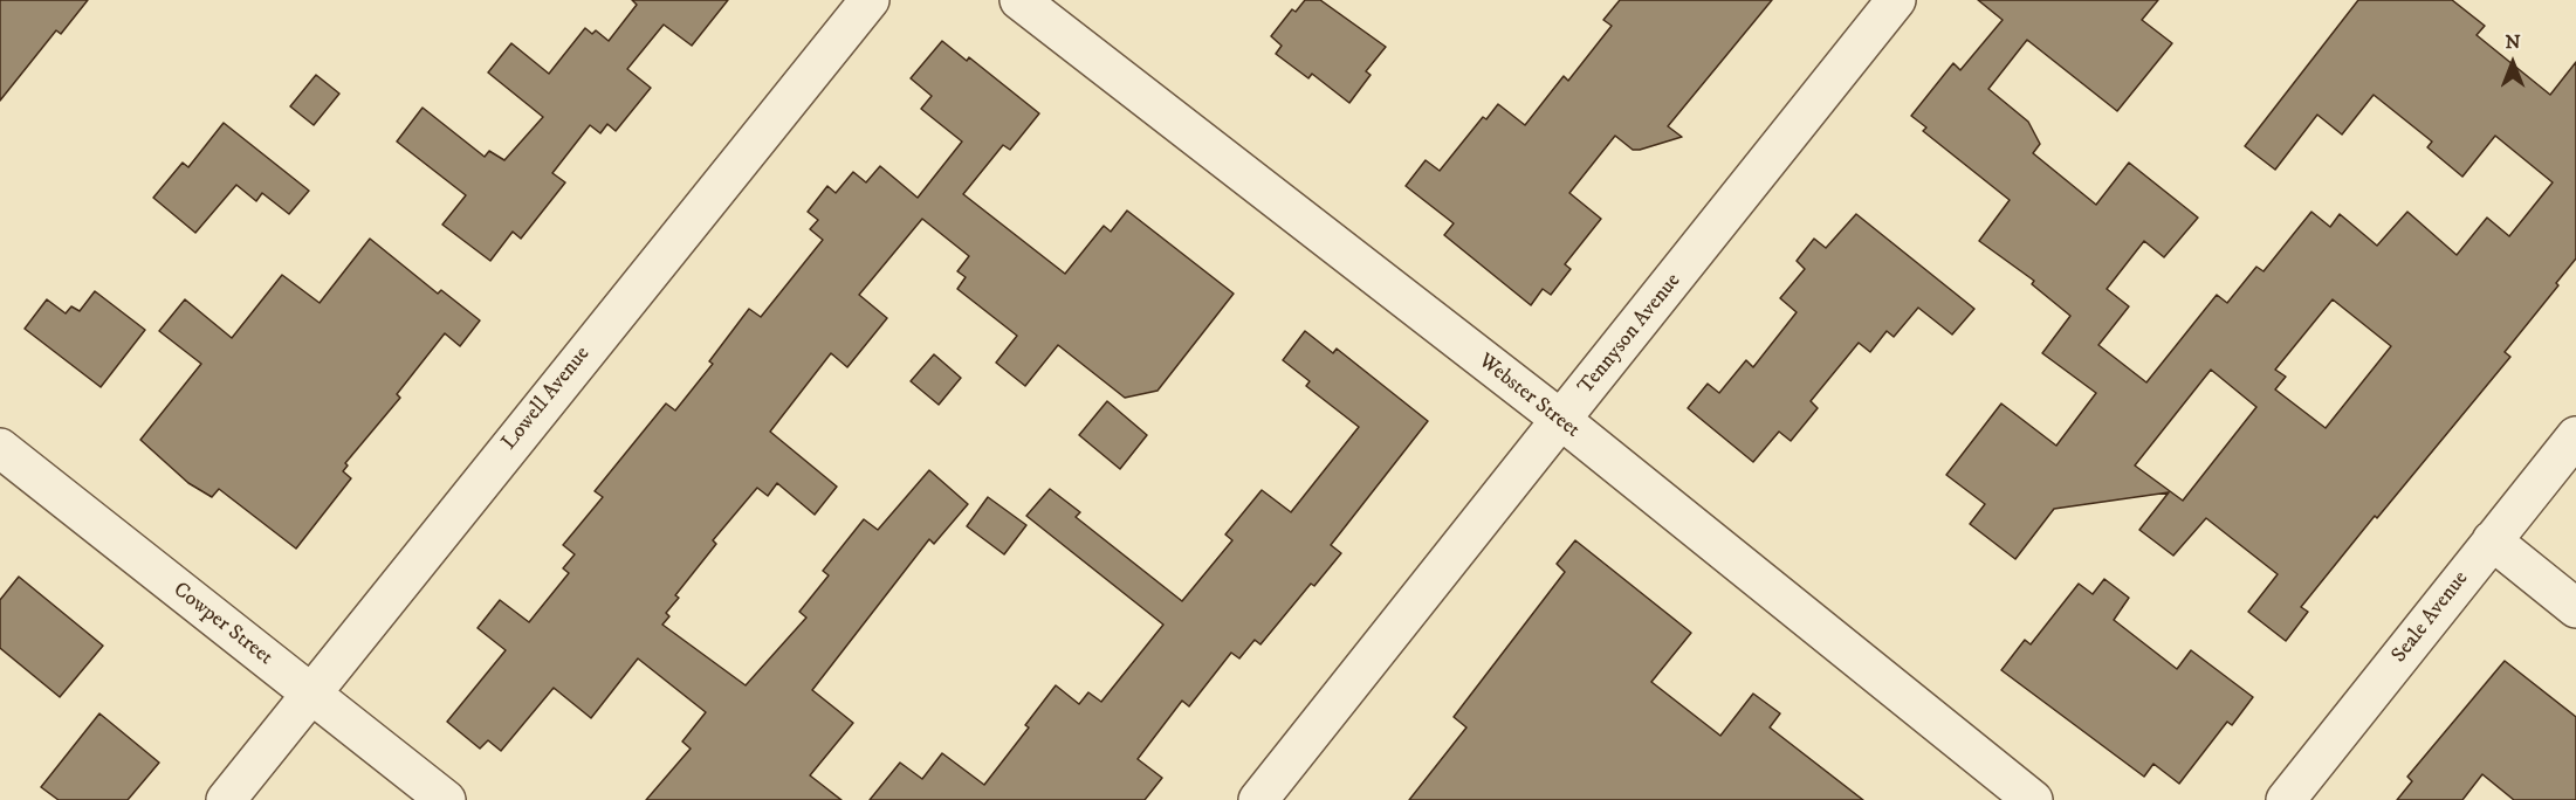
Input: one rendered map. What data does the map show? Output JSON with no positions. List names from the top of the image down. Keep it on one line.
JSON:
{"streets":{"street":["Tennyson Avenue","Webster Street","Lowell Avenue","Seale Avenue","Cowper Street"]},"crossings":[["Tennyson Avenue","Webster Street"],["Lowell Avenue","Cowper Street"]],"north":"top"}
